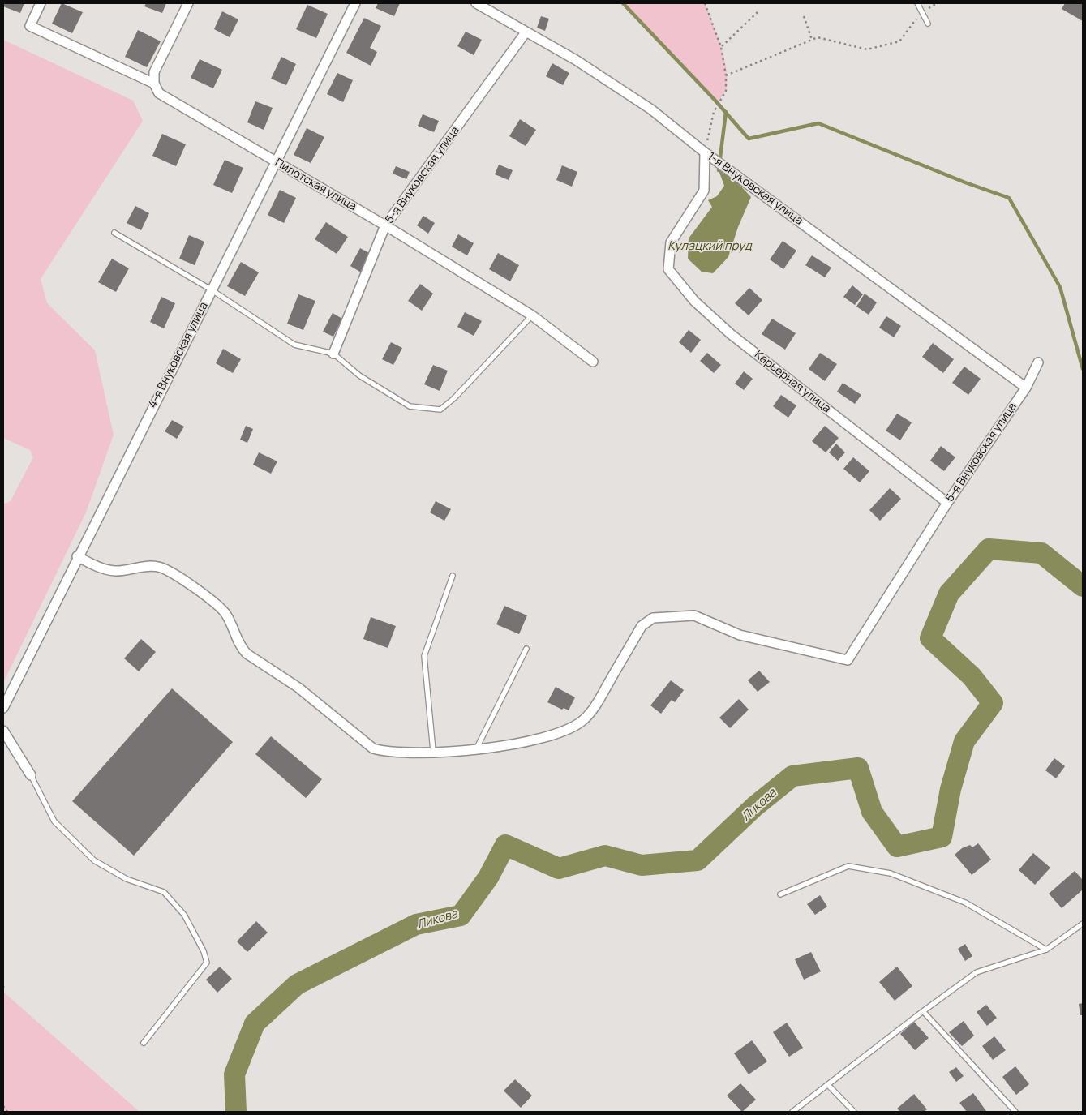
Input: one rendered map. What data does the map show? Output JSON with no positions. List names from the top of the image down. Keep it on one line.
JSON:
{"streets":{"street":["5-я Внуковская улица","Пилотская улица","1-я Внуковская улица","4-я Внуковская улица","Карьерная улица"]},"crossings":[["5-я Внуковская улица","Пилотская улица"],["5-я Внуковская улица","1-я Внуковская улица"],["5-я Внуковская улица","Карьерная улица"],["Пилотская улица","4-я Внуковская улица"],["1-я Внуковская улица","Карьерная улица"]],"water":["Кулацкий пруд","Ликова"]}
